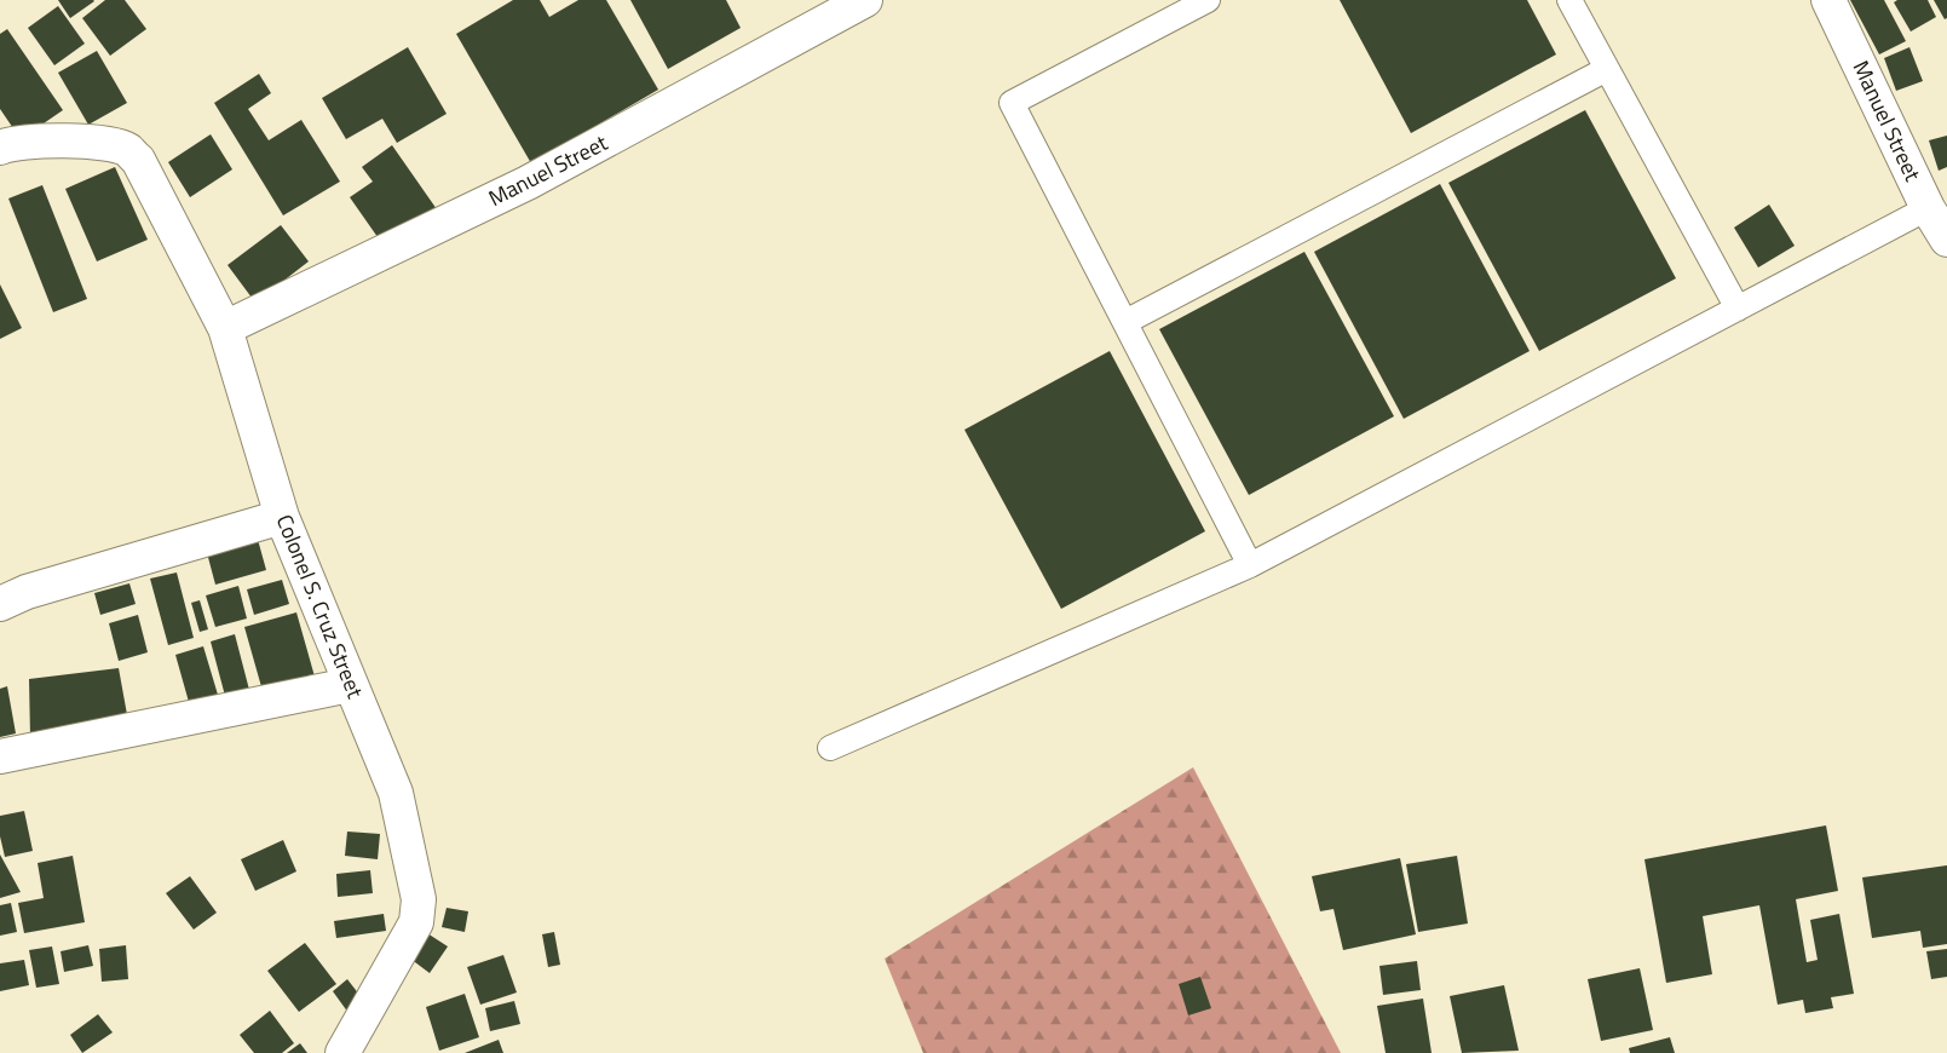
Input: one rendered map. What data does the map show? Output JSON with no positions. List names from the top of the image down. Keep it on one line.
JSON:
{"streets":{"street":["Manuel Street","Colonel S. Cruz Street"]},"crossings":[["Manuel Street","Colonel S. Cruz Street"]]}
